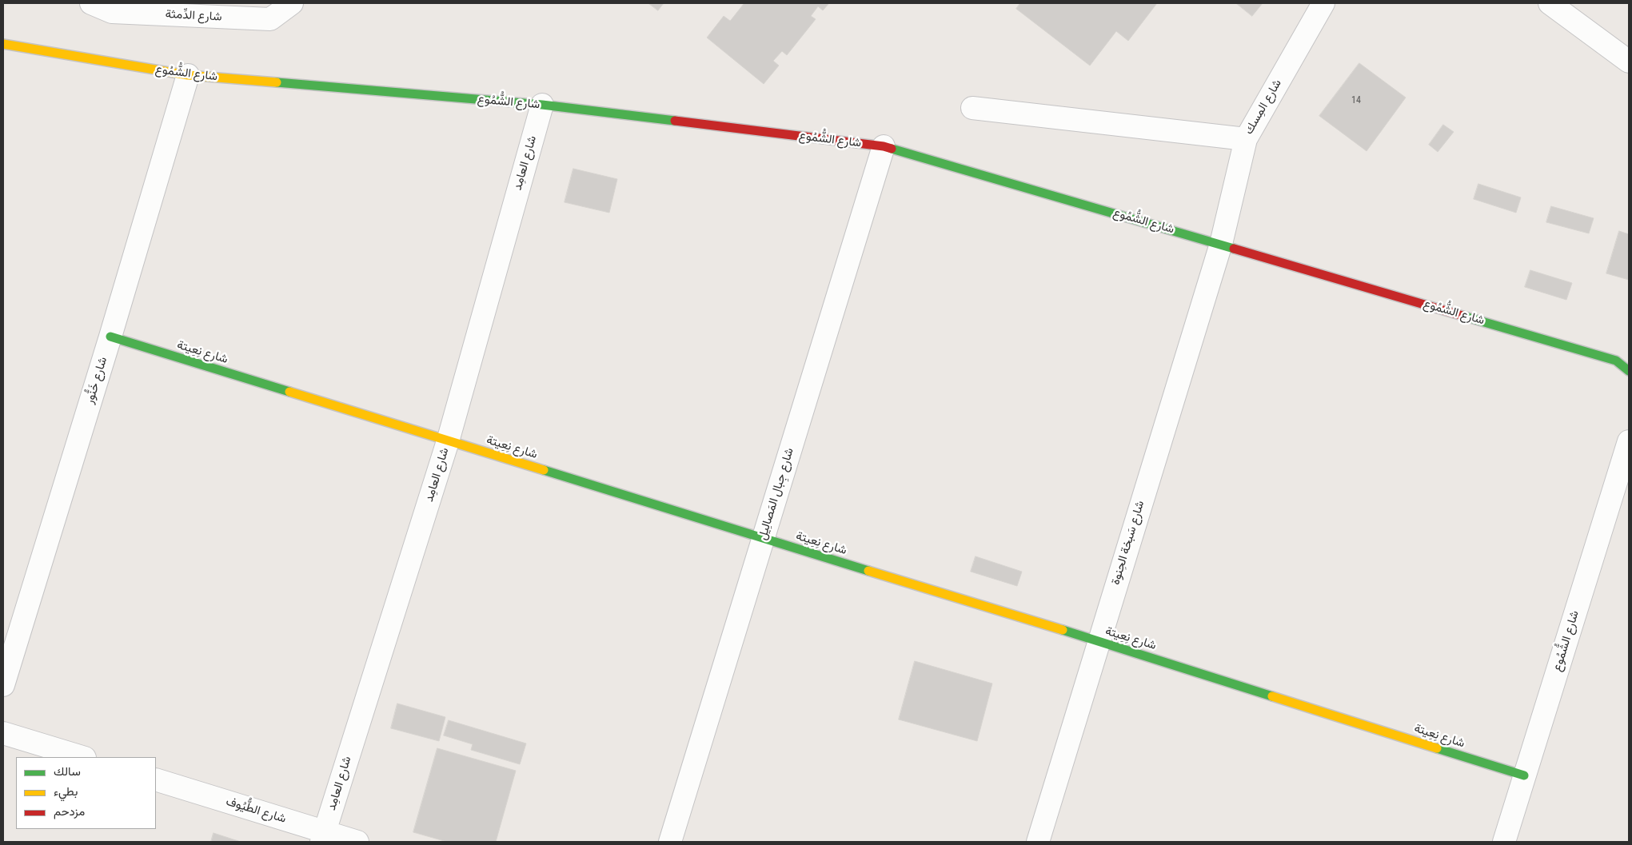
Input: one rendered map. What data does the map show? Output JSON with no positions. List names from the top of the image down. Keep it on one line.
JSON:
{"streets":{"street":["شارع الدِّمثة","شارع الشُّمُوع","شارع المِسك","شارع العامِد","شارع نِعِيتة","شارع خَنُّور","شارع جِبال المَصالِيل","شارع سَبخة الحِنوة","شارع الطُّيُوف"]},"crossings":[["شارع الشُّمُوع","شارع المِسك"],["شارع الشُّمُوع","شارع العامِد"],["شارع الشُّمُوع","شارع نِعِيتة"],["شارع الشُّمُوع","شارع خَنُّور"],["شارع الشُّمُوع","شارع جِبال المَصالِيل"],["شارع الشُّمُوع","شارع سَبخة الحِنوة"],["شارع المِسك","شارع سَبخة الحِنوة"],["شارع العامِد","شارع نِعِيتة"],["شارع العامِد","شارع الطُّيُوف"],["شارع نِعِيتة","شارع خَنُّور"],["شارع نِعِيتة","شارع جِبال المَصالِيل"],["شارع نِعِيتة","شارع سَبخة الحِنوة"]],"house_numbers":["14"],"legend":["سالك","بطيء","مزدحم"]}
